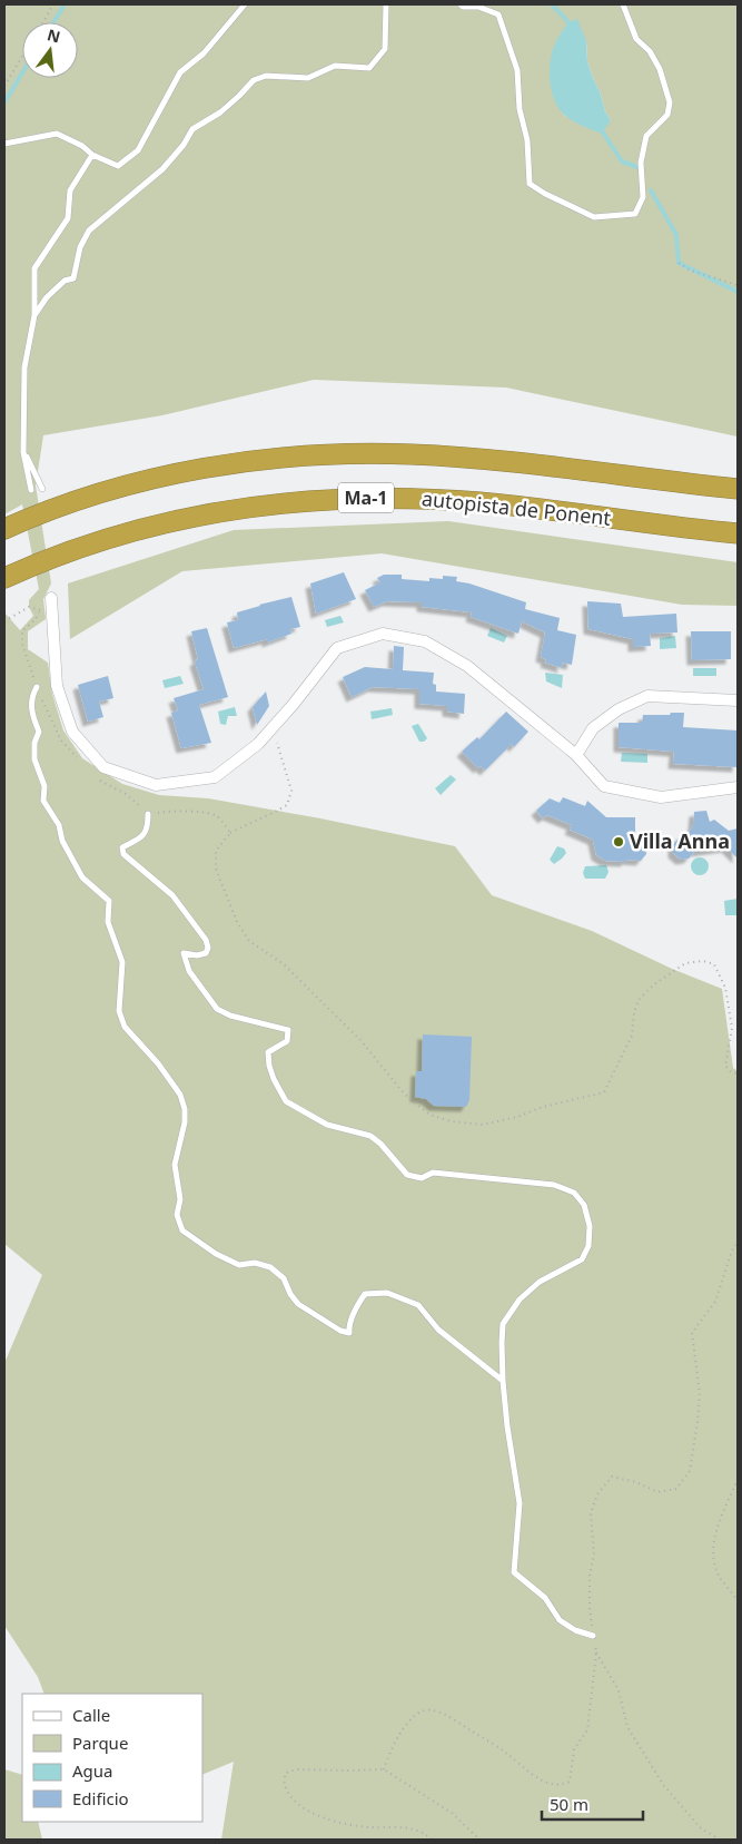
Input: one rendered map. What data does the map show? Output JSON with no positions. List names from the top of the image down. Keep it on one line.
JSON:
{"streets":{"highway":["Ma-1","autopista de Ponent"]},"places":["Villa Anna"],"legend":["Calle","Parque","Agua","Edificio"],"scale_bar":"50 m","north":"top"}
